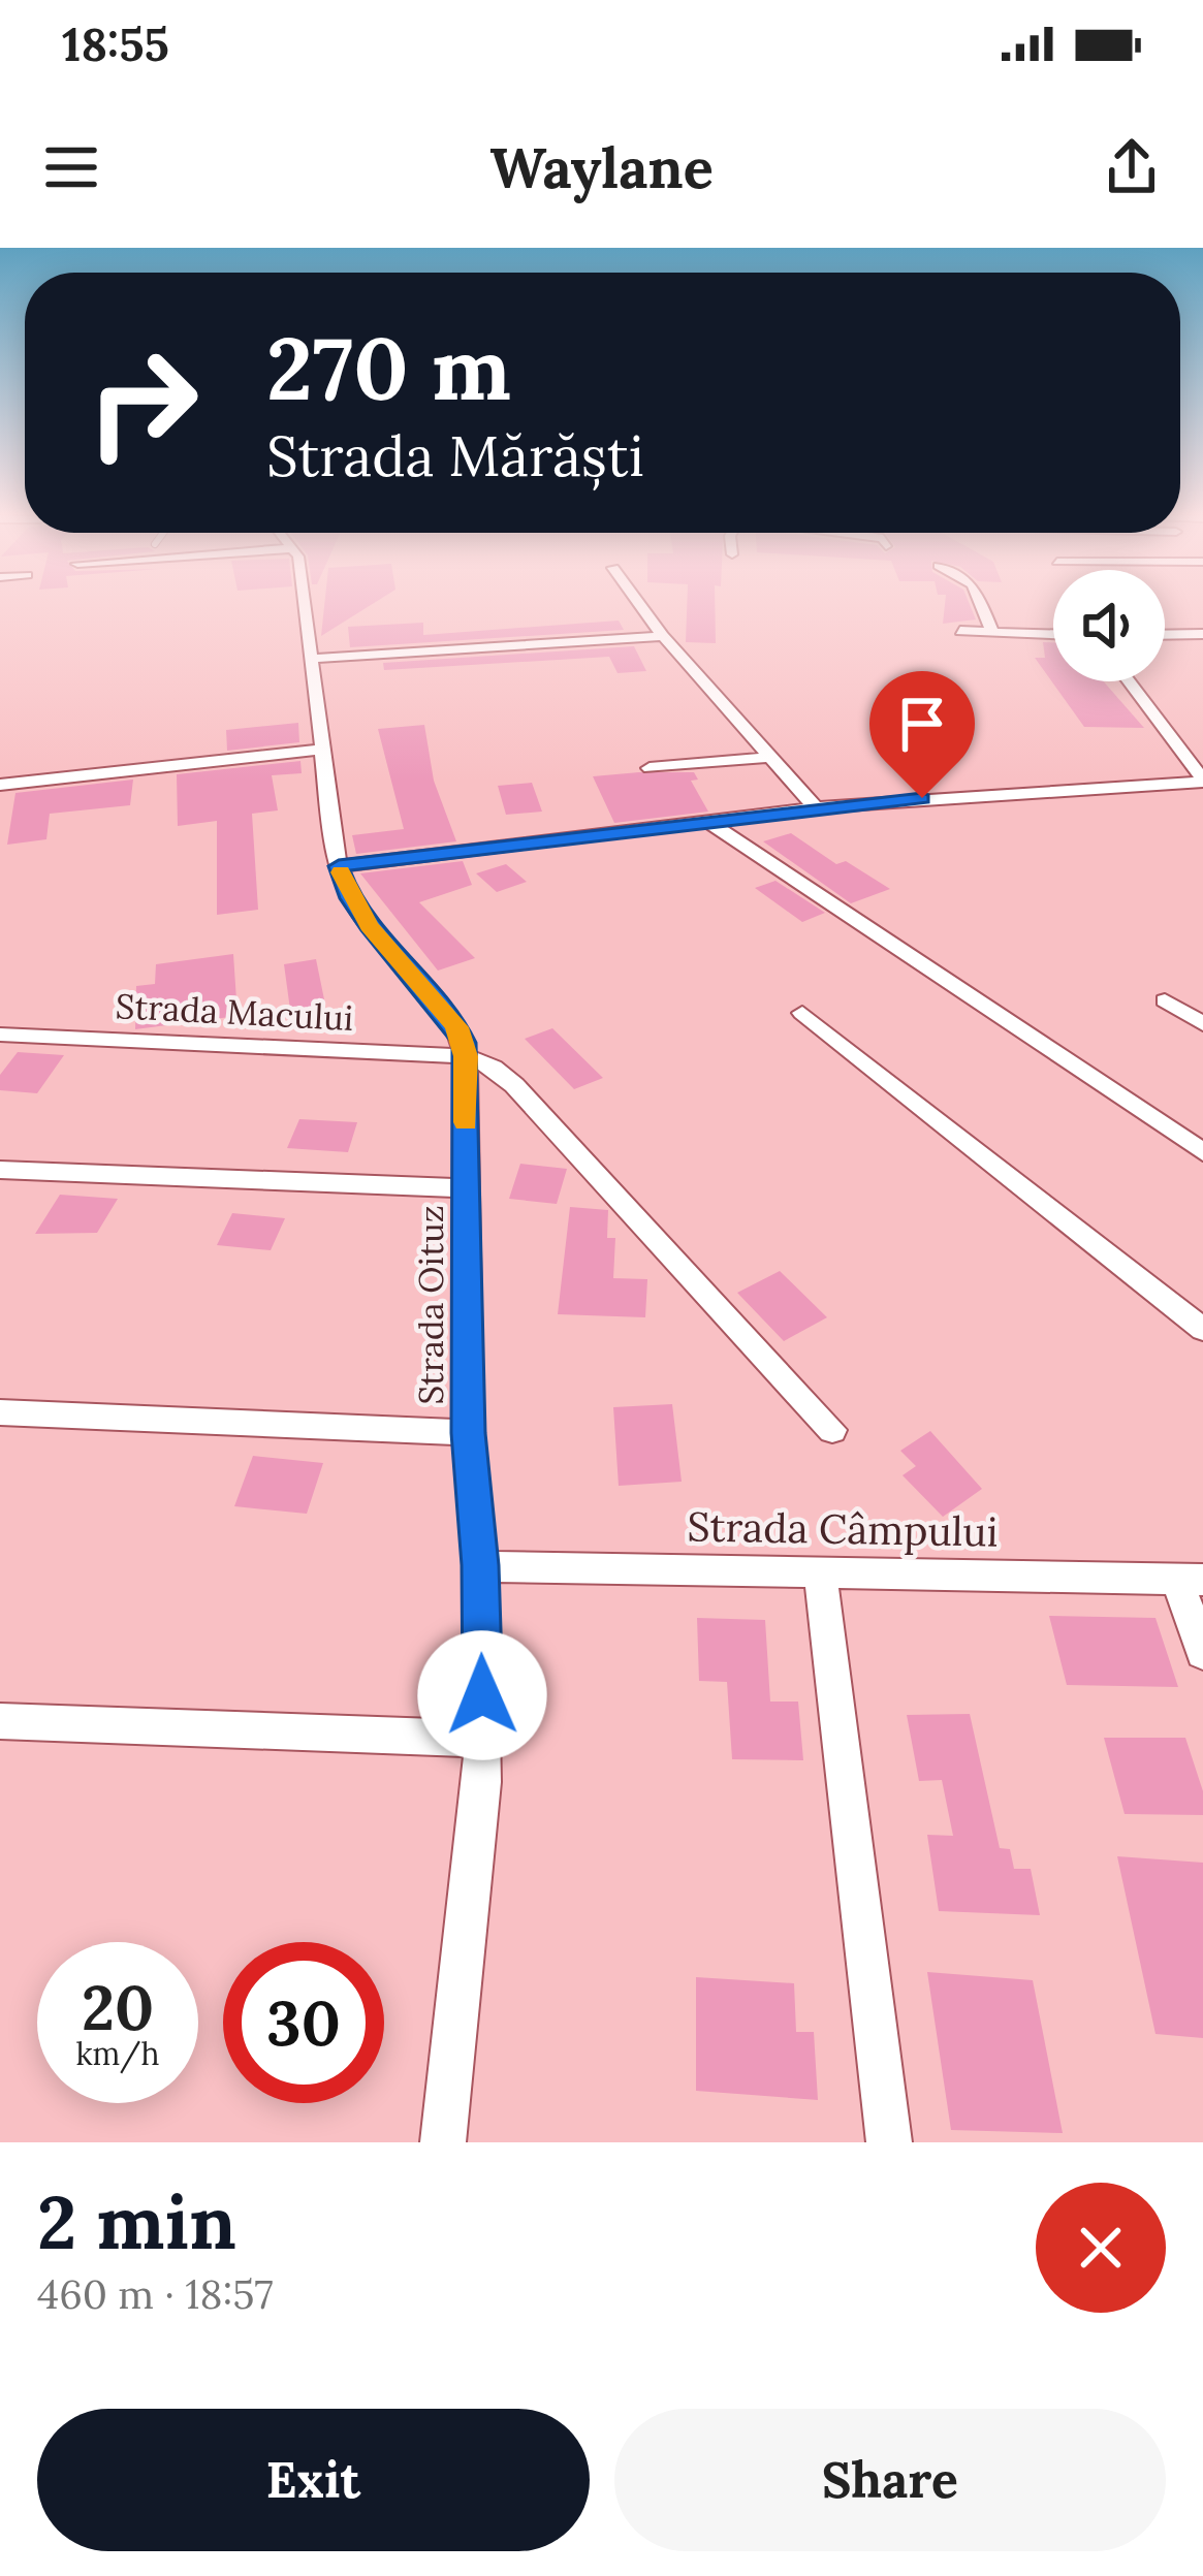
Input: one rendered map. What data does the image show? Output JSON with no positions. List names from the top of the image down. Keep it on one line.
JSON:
{"streets":{"street":["Strada Macului","Strada Oituz","Strada Câmpului"]},"crossings":[["Strada Macului","Strada Oituz"],["Strada Oituz","Strada Câmpului"]],"page":{"status":"18:55","header":"Waylane","turn":["270 m","Strada Mărăști"],"speed":"20 km/h","limit":"30","heading":["2 min","460 m · 18:57"],"buttons":["Exit","Share"]}}
